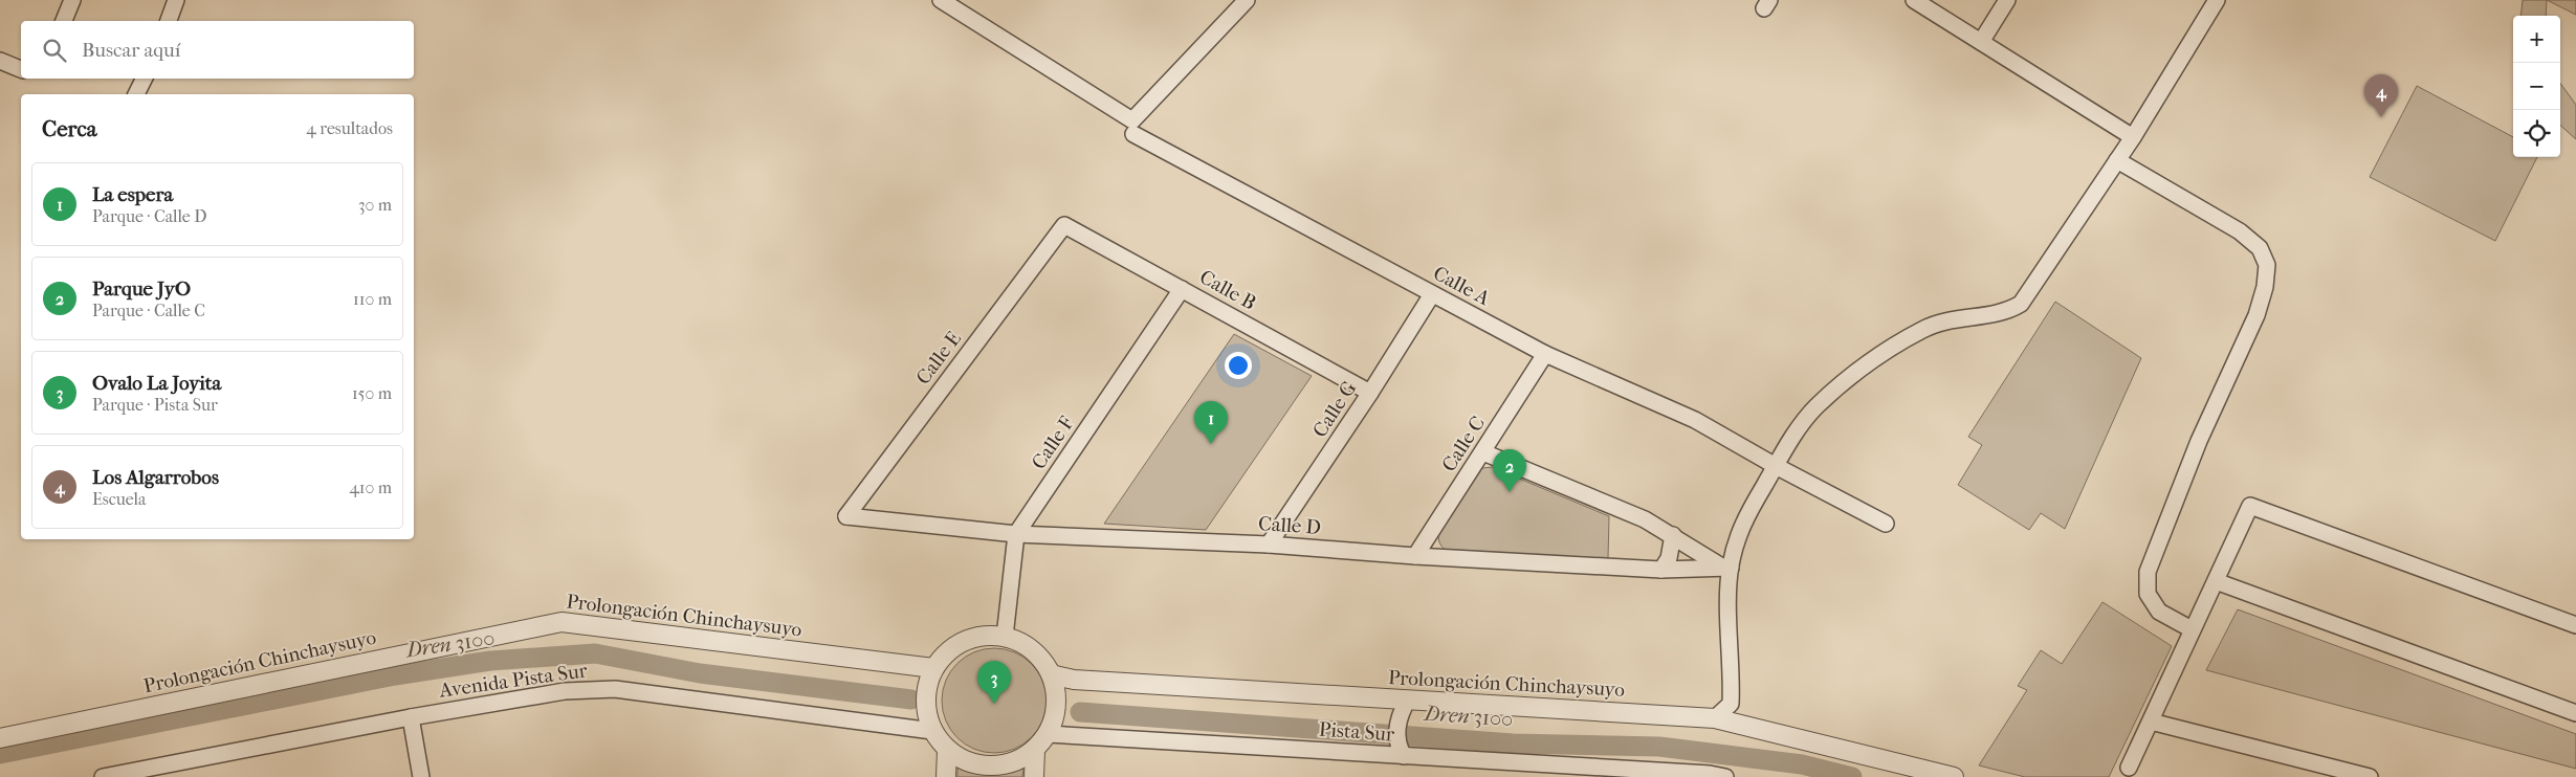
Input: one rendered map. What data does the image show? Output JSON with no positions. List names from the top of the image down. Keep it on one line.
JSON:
{"streets":{"street":["Calle A","Calle B","Calle E","Calle G","Calle F","Calle C","Calle D","Prolongación Chinchaysuyo","Avenida Pista Sur","Pista Sur"]},"crossings":[["Calle A","Calle G"],["Calle A","Calle C"],["Calle B","Calle E"],["Calle B","Calle G"],["Calle B","Calle F"],["Calle E","Calle D"],["Calle G","Calle D"],["Calle F","Calle D"],["Calle F","Prolongación Chinchaysuyo"],["Calle F","Avenida Pista Sur"],["Calle F","Pista Sur"],["Calle C","Calle D"],["Prolongación Chinchaysuyo","Avenida Pista Sur"],["Prolongación Chinchaysuyo","Pista Sur"],["Avenida Pista Sur","Pista Sur"]],"water":["Dren 3100"],"page":{"map_buttons":["+","−"],"search":"Buscar aquí","pins":["4","1","2","3"],"heading":["Cerca","4 resultados"],"list":[{"mark":"1","name":"La espera","note":"Parque · Calle D","value":"30 m"},{"mark":"2","name":"Parque JyO","note":"Parque · Calle C","value":"110 m"},{"mark":"3","name":"Ovalo La Joyita","note":"Parque · Pista Sur","value":"150 m"},{"mark":"4","name":"Los Algarrobos","note":"Escuela","value":"410 m"}]}}
